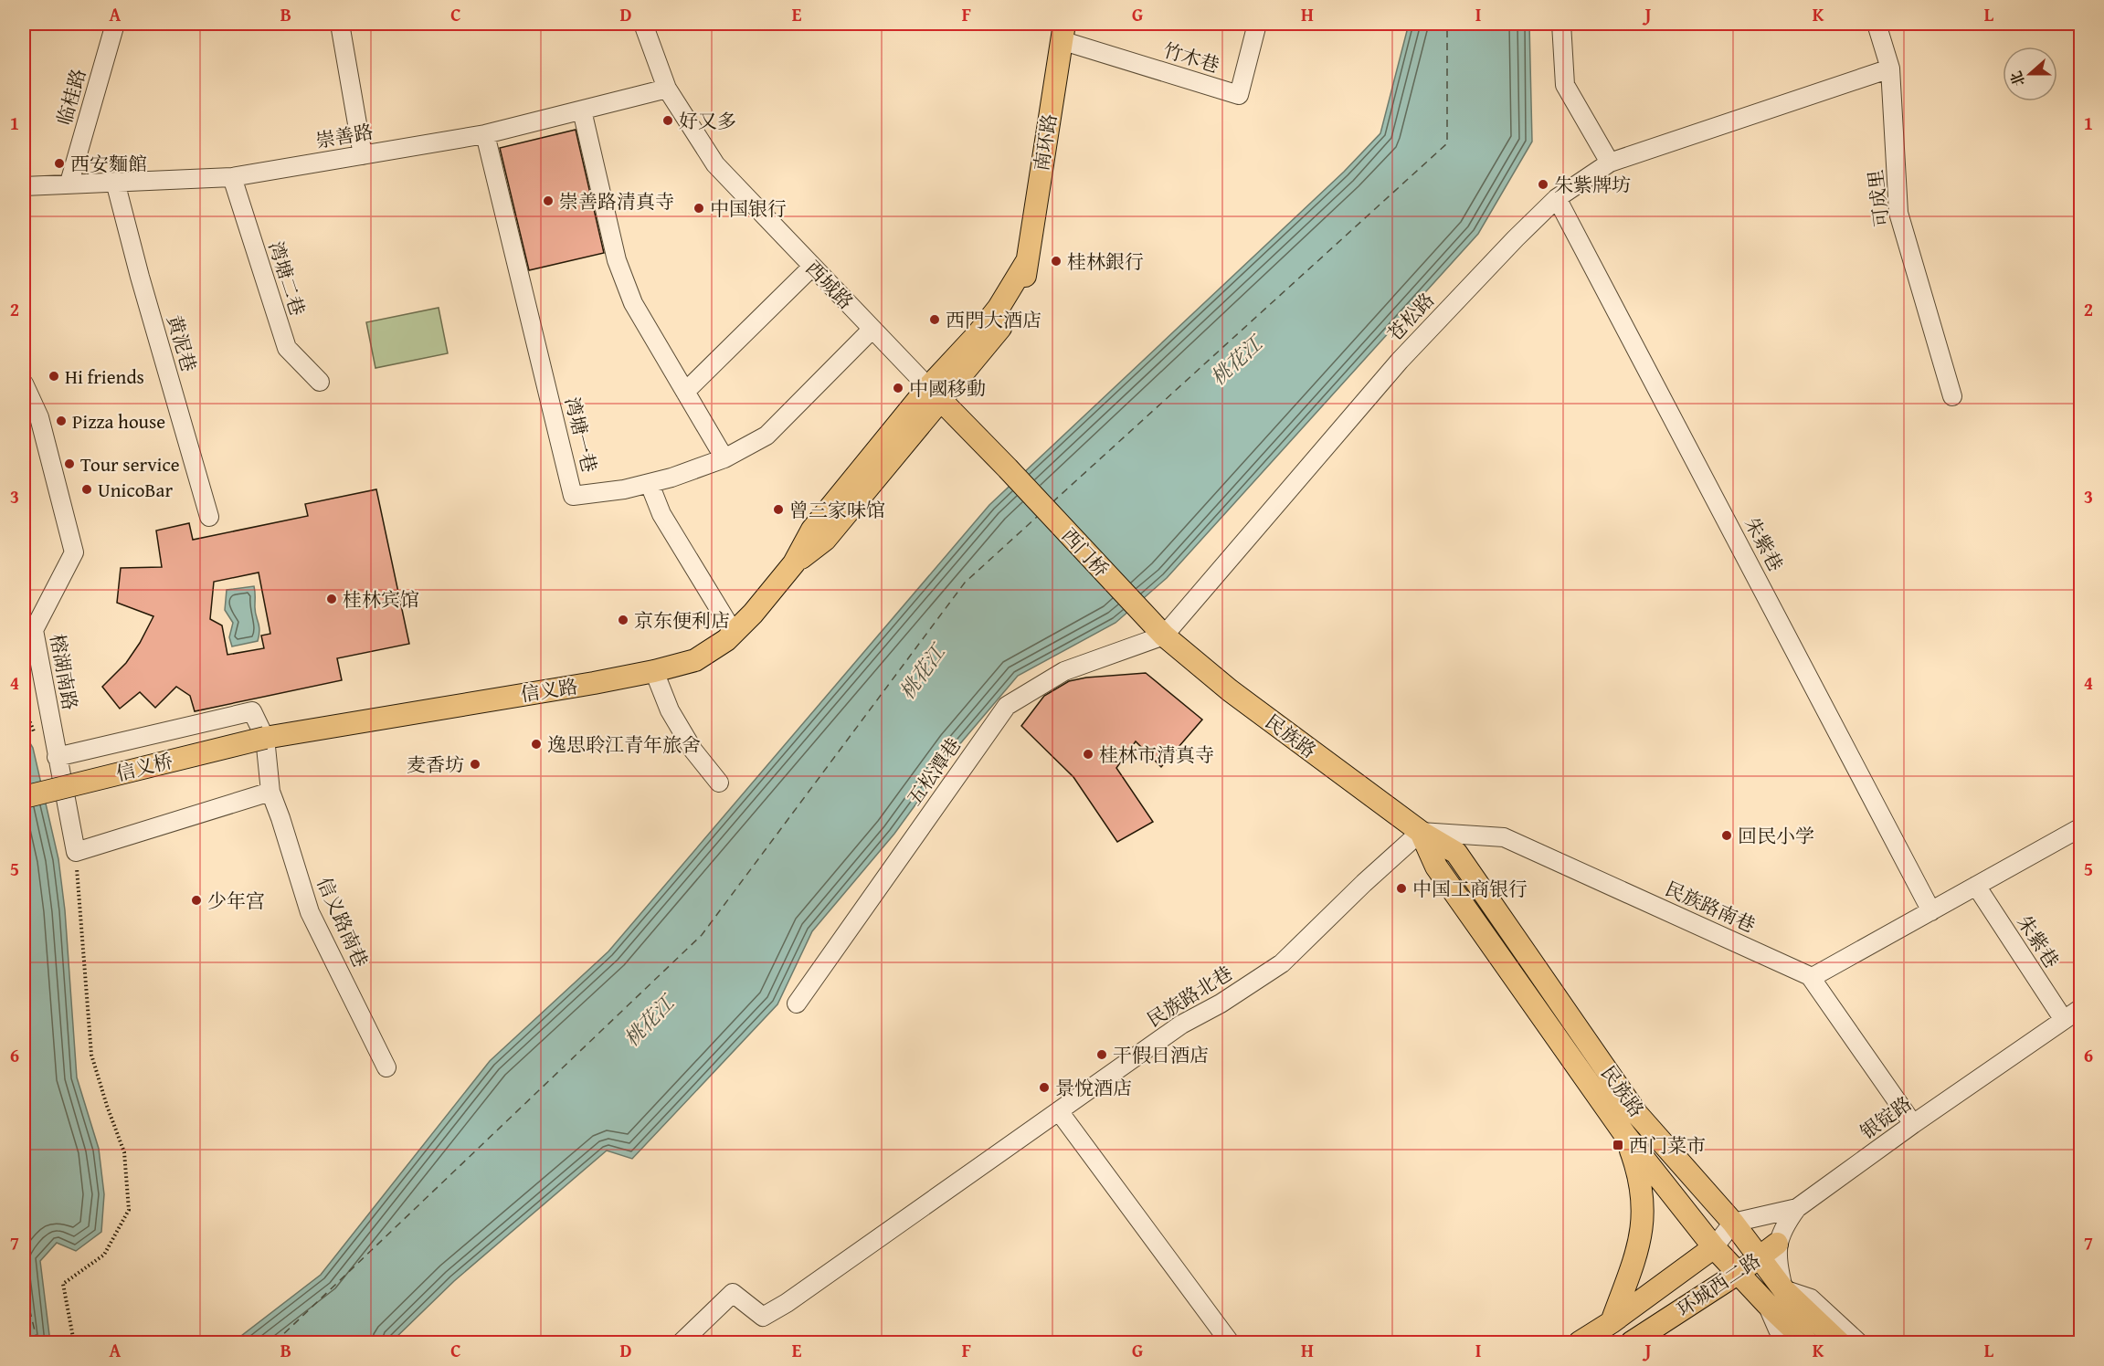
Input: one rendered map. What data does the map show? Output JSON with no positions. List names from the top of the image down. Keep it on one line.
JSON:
{"streets":{"main road":["南环路","西城路","西门桥","信义路","民族路","信义桥","环城西二路"],"street":["竹木巷","临桂路","崇善路","可成里","湾塘二巷","苍松路","黄泥巷","湾塘一巷","朱紫巷","榕湖南路","五松潭巷","民族路南巷","信义路南巷","民族路北巷","银锭路"]},"crossings":[["竹木巷","南环路"],["临桂路","崇善路"],["崇善路","湾塘二巷"],["崇善路","西城路"],["崇善路","黄泥巷"],["崇善路","湾塘一巷"],["南环路","西城路"],["南环路","信义路"],["可成里","苍松路"],["西城路","湾塘一巷"],["西城路","西门桥"],["苍松路","朱紫巷"],["苍松路","西门桥"],["苍松路","民族路"],["苍松路","五松潭巷"],["朱紫巷","银锭路"],["西门桥","民族路"],["西门桥","五松潭巷"],["榕湖南路","信义路南巷"],["信义路","信义桥"],["信义路","信义路南巷"],["民族路","五松潭巷"],["民族路","民族路南巷"],["民族路","民族路北巷"],["民族路","银锭路"],["民族路","环城西二路"],["信义桥","信义路南巷"],["民族路南巷","民族路北巷"],["民族路南巷","银锭路"]],"water":["桃花江"],"places":{"other":["好又多","西安麵館","朱紫牌坊","崇善路清真寺","中国银行","桂林銀行","西門大酒店","Hi friends","中國移動","Pizza house","Tour service","UnicoBar","曾三家味馆","桂林宾馆","京东便利店","逸思聆江青年旅舍","桂林市清真寺","麦香坊","回民小学","中国工商银行","少年宫","干假日酒店","景悅酒店"],"transit":["西门菜市"]},"north":"left","grid":{"columns":["A","B","C","D","E","F","G","H","I","J","K","L"],"rows":["1","2","3","4","5","6","7"]}}
